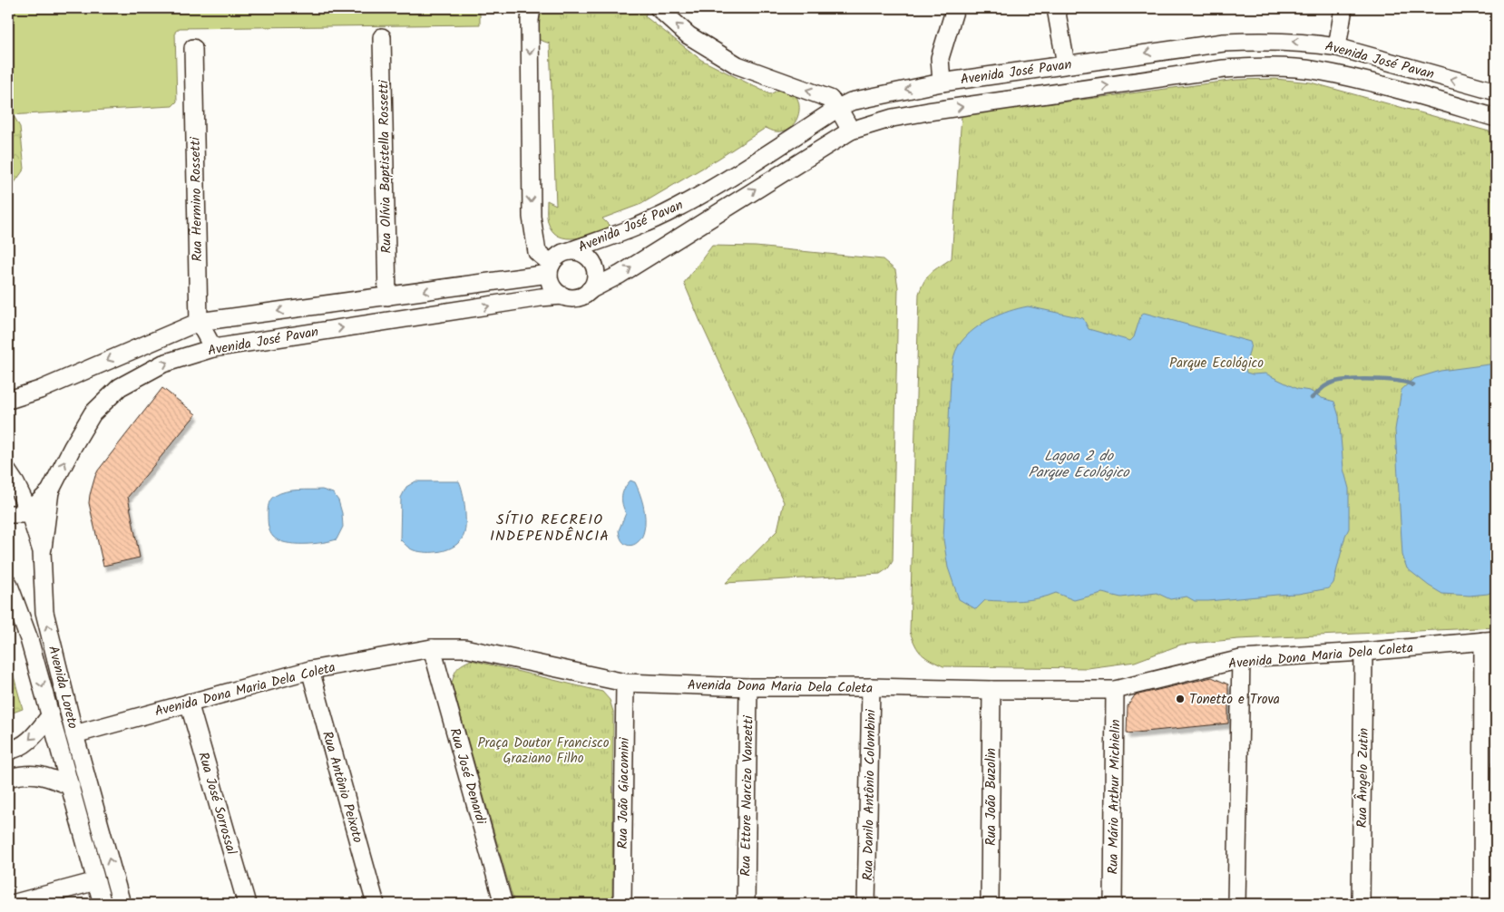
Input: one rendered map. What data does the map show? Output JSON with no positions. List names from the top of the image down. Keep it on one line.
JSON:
{"streets":{"street":["Avenida José Pavan","Rua Olívia Baptistella Rossetti","Rua Hermino Rossetti","Avenida Dona Maria Dela Coleta","Avenida Loreto","Rua José Denardi","Rua Ângelo Zutin","Rua Antônio Peixoto","Rua João Giacomini","Rua Danilo Antônio Colombini","Rua Ettore Narcizo Vanzetti","Rua João Buzolin","Rua Mário Arthur Michielin","Rua José Sorrossal"]},"crossings":[["Avenida José Pavan","Rua Olívia Baptistella Rossetti"],["Avenida José Pavan","Rua Hermino Rossetti"],["Avenida José Pavan","Avenida Loreto"],["Avenida Dona Maria Dela Coleta","Avenida Loreto"],["Avenida Dona Maria Dela Coleta","Rua José Denardi"],["Avenida Dona Maria Dela Coleta","Rua Ângelo Zutin"],["Avenida Dona Maria Dela Coleta","Rua Antônio Peixoto"],["Avenida Dona Maria Dela Coleta","Rua João Giacomini"],["Avenida Dona Maria Dela Coleta","Rua Danilo Antônio Colombini"],["Avenida Dona Maria Dela Coleta","Rua Ettore Narcizo Vanzetti"],["Avenida Dona Maria Dela Coleta","Rua João Buzolin"],["Avenida Dona Maria Dela Coleta","Rua Mário Arthur Michielin"],["Avenida Dona Maria Dela Coleta","Rua José Sorrossal"]],"districts":["SÍTIO RECREIO INDEPENDÊNCIA"],"water":["Lagoa 2 do Parque Ecológico"],"parks":["Parque Ecológico","Praça Doutor Francisco Graziano Filho"],"places":["Tonetto e Trova"]}
